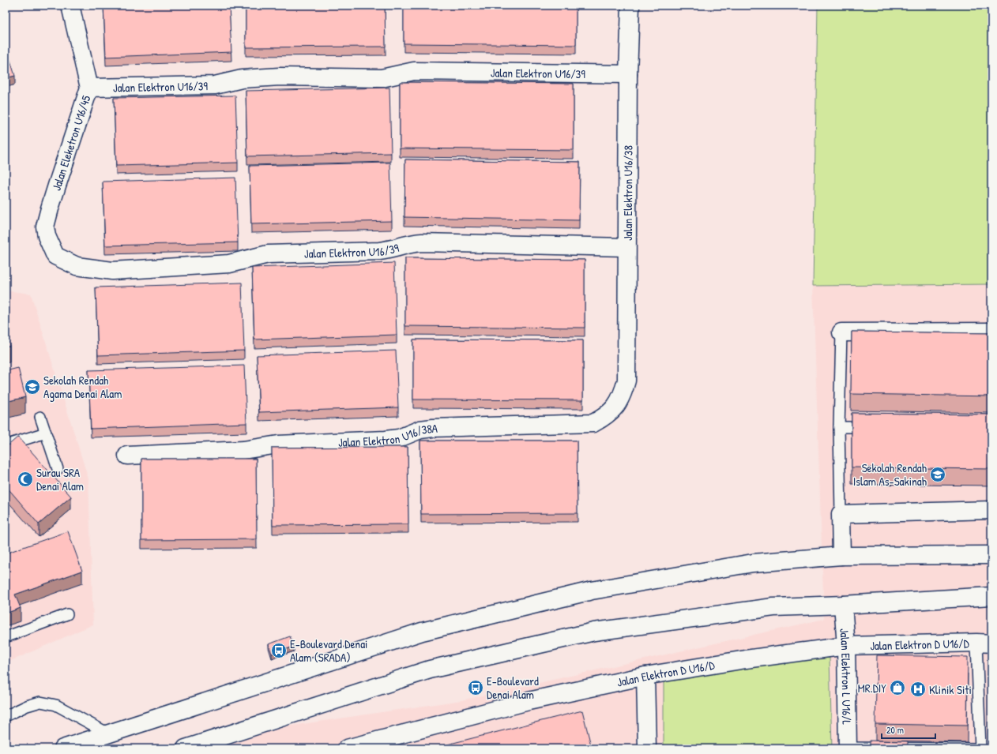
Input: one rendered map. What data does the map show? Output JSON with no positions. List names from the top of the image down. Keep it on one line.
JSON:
{"streets":{"street":["Jalan Elektron U16/39","Jalan Eleketron U16/45","Jalan Elektron U16/38","Jalan Elektron U16/38A","Jalan Elektron D U16/D","Jalan Elektron L U16/L"]},"crossings":[["Jalan Elektron U16/39","Jalan Eleketron U16/45"],["Jalan Elektron U16/39","Jalan Elektron U16/38"],["Jalan Elektron U16/38","Jalan Elektron U16/38A"],["Jalan Elektron D U16/D","Jalan Elektron L U16/L"]],"places":{"school or university":["Sekolah Rendah Agama Denai Alam","Sekolah Rendah Islam As-Sakinah"],"mosque":["Surau SRA Denai Alam"],"bus stop":["E-Boulevard Denai Alam (SRADA)","E-Boulevard Denai Alam"],"shop":["MR.DIY"],"hospital":["Klinik Siti"]},"scale_bar":"20 m"}
